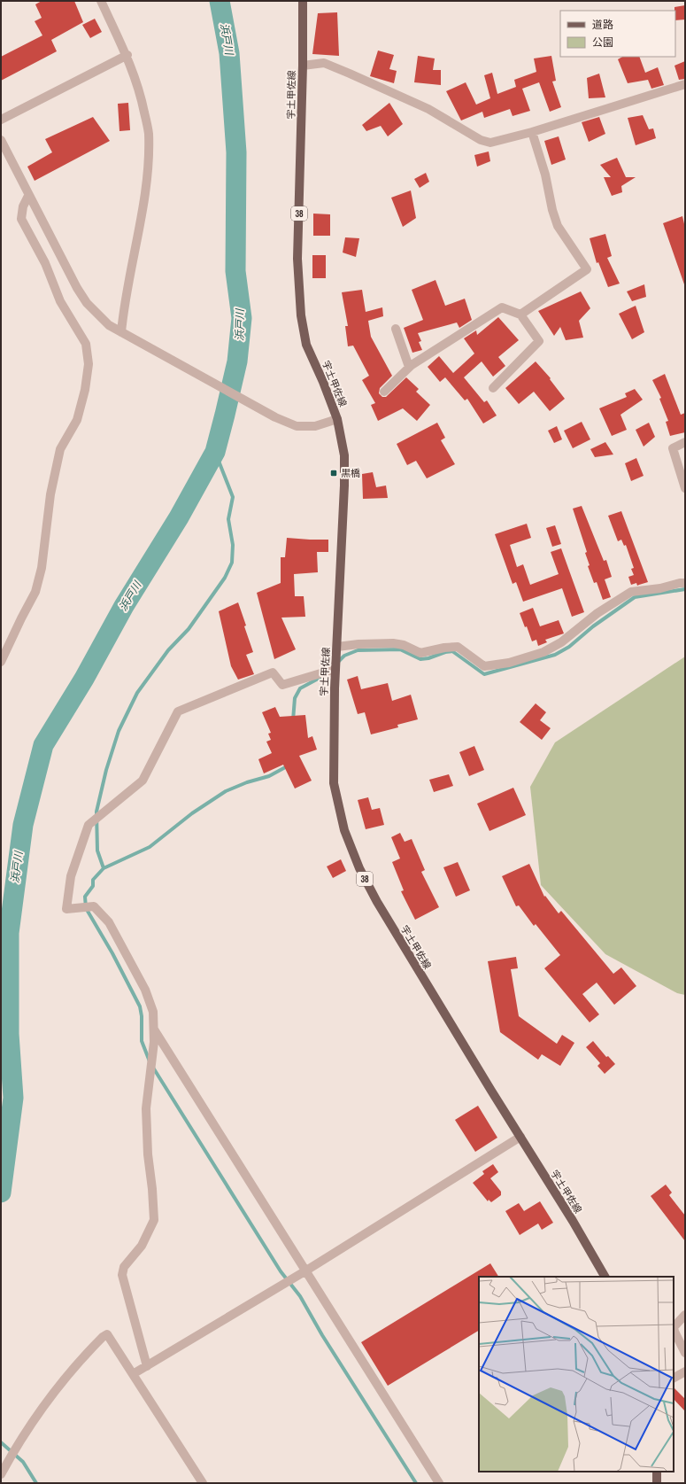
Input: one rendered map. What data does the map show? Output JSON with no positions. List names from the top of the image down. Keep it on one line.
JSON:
{"streets":{"main road":["宇土甲佐線","38"]},"water":["浜戸川"],"places":{"transit":["黒橋"]},"legend":["道路","公園"]}
